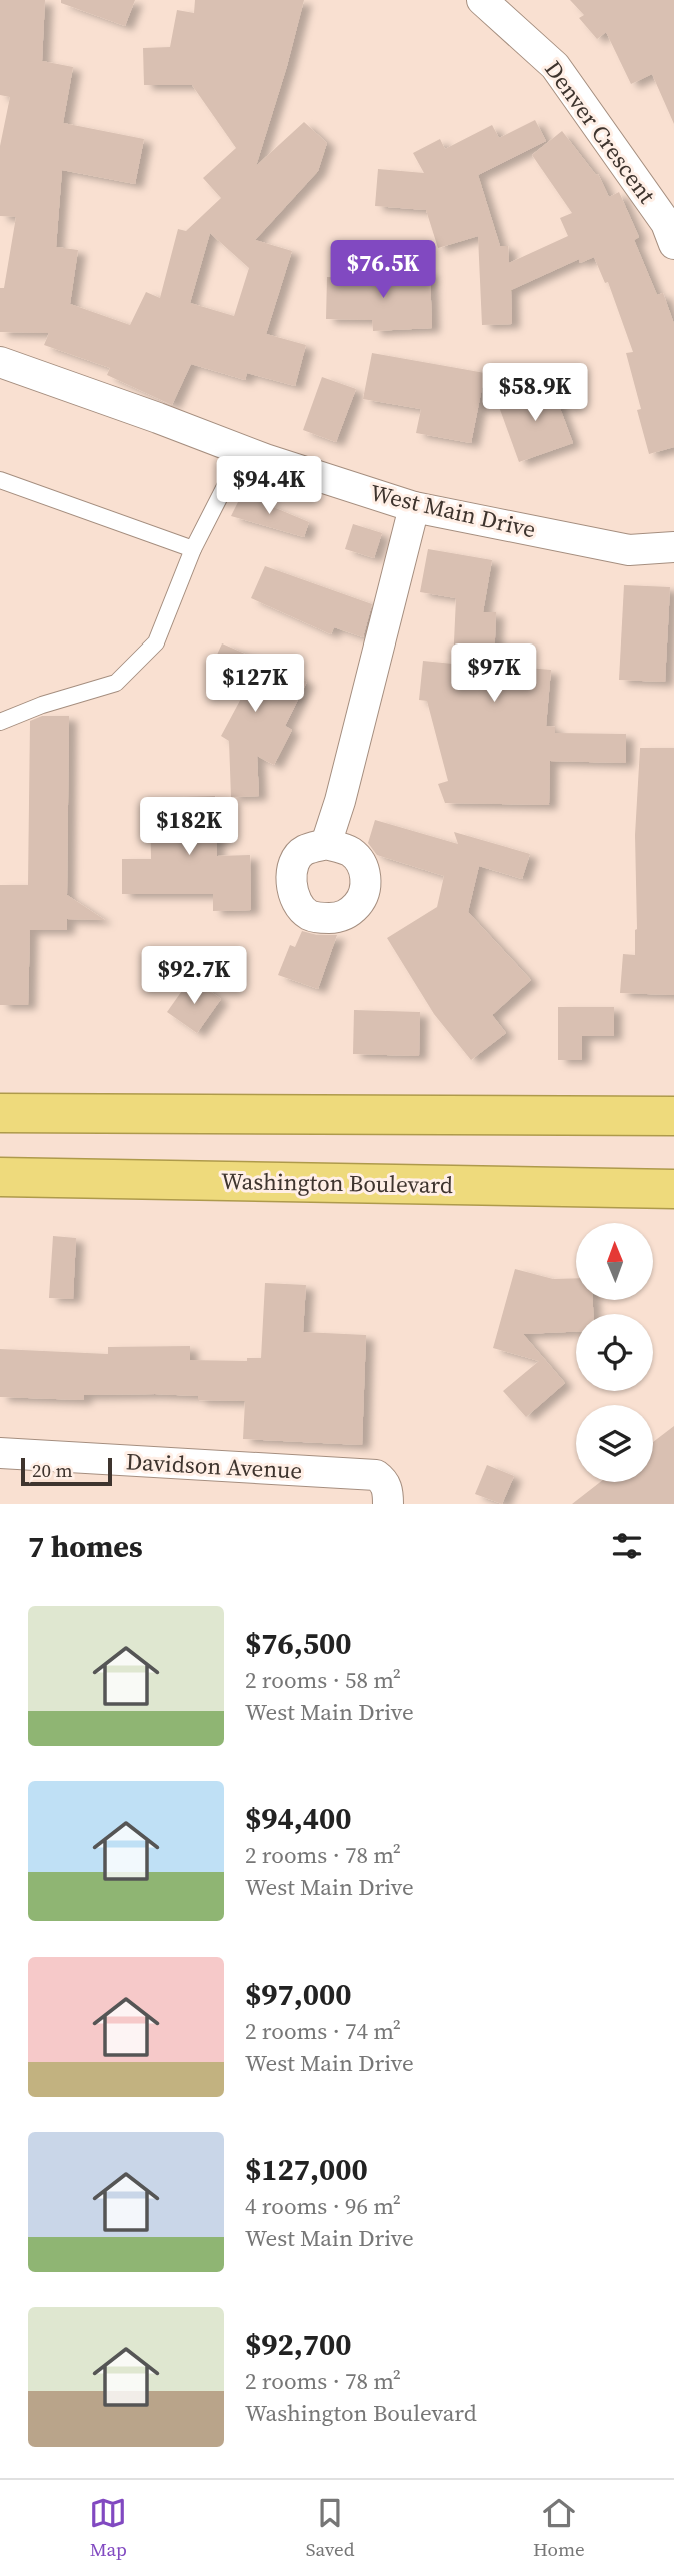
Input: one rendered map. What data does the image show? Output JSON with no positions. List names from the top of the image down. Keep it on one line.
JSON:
{"streets":{"highway":["Washington Boulevard"],"street":["Denver Crescent","West Main Drive","Davidson Avenue"]},"scale_bar":"20 m","north":"top","page":{"price":["$76.5K","$58.9K","$94.4K","$97K","$127K","$182K","$92.7K"],"scale":"20 m","heading":"7 homes","list":[{"name":"$76,500","note":"2 rooms · 58 m² · West Main Drive"},{"name":"$94,400","note":"2 rooms · 78 m² · West Main Drive"},{"name":"$97,000","note":"2 rooms · 74 m² · West Main Drive"},{"name":"$127,000","note":"4 rooms · 96 m² · West Main Drive"},{"name":"$92,700","note":"2 rooms · 78 m² · Washington Boulevard"}],"tabs":["Map","Saved","Home"]}}
